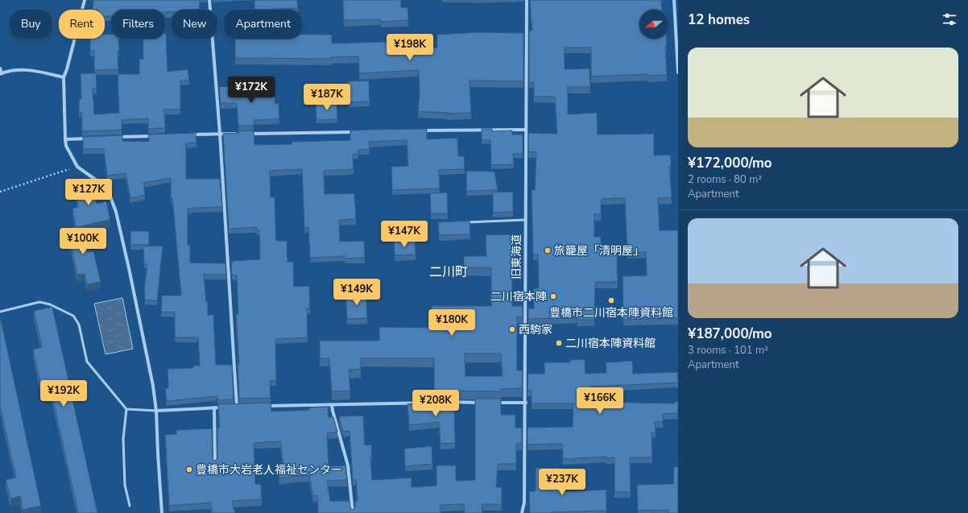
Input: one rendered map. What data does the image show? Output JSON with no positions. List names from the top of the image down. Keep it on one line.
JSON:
{"streets":{"street":["旧東海道"]},"districts":["二川町"],"places":["旅籠屋「清明屋」","二川宿本陣","豊橋市二川宿本陣資料館","西駒家","二川宿本陣資料館","豊橋市大岩老人福祉センター"],"north":"left","page":{"heading":"12 homes","chip":["Buy","Rent","Filters","New","Apartment"],"price":["¥198K","¥172K","¥187K","¥127K","¥147K","¥100K","¥149K","¥180K","¥192K","¥166K","¥208K","¥237K"],"list":[{"name":"¥172,000/mo","note":"2 rooms · 80 m² · Apartment"},{"name":"¥187,000/mo","note":"3 rooms · 101 m² · Apartment"}]}}
